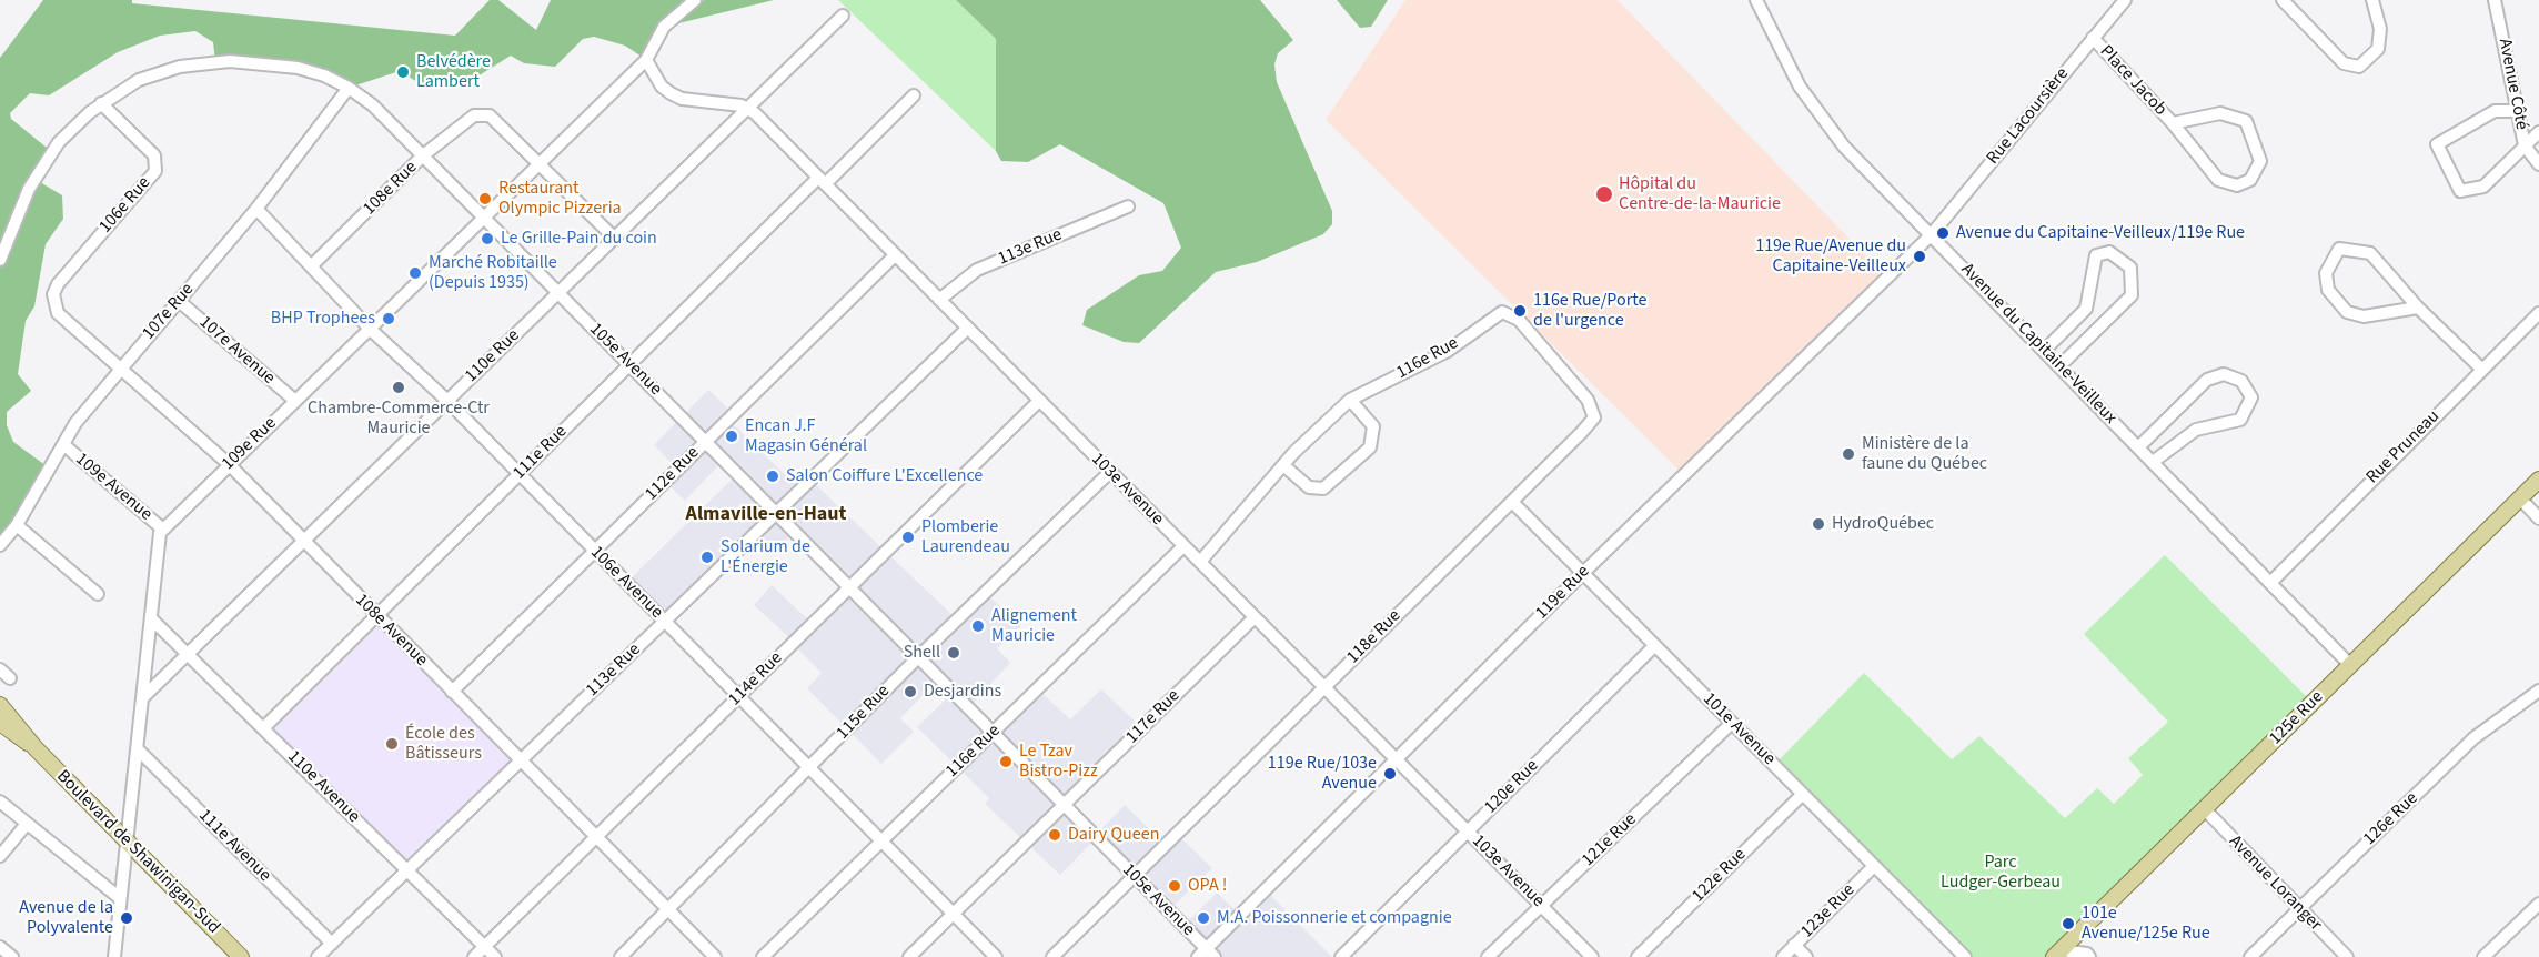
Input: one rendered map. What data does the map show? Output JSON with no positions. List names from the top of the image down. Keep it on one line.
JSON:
{"streets":{"main road":["125e Rue","Boulevard de Shawinigan-Sud"],"street":["Place Jacob","Avenue Côté","Rue Lacoursière","108e Rue","106e Rue","113e Rue","107e Rue","Avenue du Capitaine-Veilleux","107e Avenue","110e Rue","116e Rue","105e Avenue","109e Rue","Rue Pruneau","111e Rue","112e Rue","109e Avenue","103e Avenue","106e Avenue","119e Rue","108e Avenue","118e Rue","114e Rue","115e Rue","117e Rue","101e Avenue","110e Avenue","120e Rue","126e Rue","121e Rue","111e Avenue","122e Rue","Avenue Loranger","123e Rue"]},"crossings":[["Place Jacob","Rue Lacoursière"],["Rue Lacoursière","Avenue du Capitaine-Veilleux"],["Rue Lacoursière","119e Rue"],["108e Rue","105e Avenue"],["108e Rue","109e Rue"],["108e Rue","106e Avenue"],["106e Rue","105e Avenue"],["106e Rue","108e Avenue"],["113e Rue","105e Avenue"],["113e Rue","103e Avenue"],["113e Rue","106e Avenue"],["113e Rue","108e Avenue"],["113e Rue","110e Avenue"],["113e Rue","111e Avenue"],["107e Rue","107e Avenue"],["107e Rue","105e Avenue"],["107e Rue","109e Avenue"],["107e Rue","106e Avenue"],["107e Rue","108e Avenue"],["Avenue du Capitaine-Veilleux","Rue Pruneau"],["Avenue du Capitaine-Veilleux","119e Rue"],["Avenue du Capitaine-Veilleux","125e Rue"],["107e Avenue","109e Rue"],["110e Rue","105e Avenue"],["110e Rue","103e Avenue"],["110e Rue","106e Avenue"],["110e Rue","108e Avenue"],["110e Rue","110e Avenue"],["116e Rue","105e Avenue"],["116e Rue","103e Avenue"],["116e Rue","106e Avenue"],["116e Rue","118e Rue"],["105e Avenue","109e Rue"],["105e Avenue","111e Rue"],["105e Avenue","112e Rue"],["105e Avenue","119e Rue"],["105e Avenue","118e Rue"],["105e Avenue","114e Rue"],["105e Avenue","115e Rue"],["105e Avenue","117e Rue"],["109e Rue","109e Avenue"],["109e Rue","106e Avenue"],["109e Rue","108e Avenue"],["111e Rue","103e Avenue"],["111e Rue","106e Avenue"],["111e Rue","108e Avenue"],["111e Rue","110e Avenue"],["112e Rue","103e Avenue"],["112e Rue","106e Avenue"],["112e Rue","108e Avenue"],["103e Avenue","119e Rue"],["103e Avenue","118e Rue"],["103e Avenue","114e Rue"],["103e Avenue","115e Rue"],["103e Avenue","117e Rue"],["103e Avenue","120e Rue"],["103e Avenue","121e Rue"],["106e Avenue","114e Rue"],["106e Avenue","115e Rue"],["106e Avenue","117e Rue"],["119e Rue","101e Avenue"],["108e Avenue","114e Rue"],["108e Avenue","115e Rue"],["118e Rue","101e Avenue"],["114e Rue","110e Avenue"],["125e Rue","Avenue Loranger"],["101e Avenue","120e Rue"],["101e Avenue","121e Rue"],["101e Avenue","122e Rue"],["101e Avenue","123e Rue"],["126e Rue","Avenue Loranger"]],"districts":["Almaville-en-Haut"],"parks":["Parc Ludger-Gerbeau"],"places":["Belvédère Lambert","Hôpital du Centre-de-la-Mauricie","Restaurant Olympic Pizzeria","Avenue du Capitaine-Veilleux/119e Rue","Le Grille-Pain du coin","119e Rue/Avenue du Capitaine-Veilleux","Marché Robitaille (Depuis 1935)","116e Rue/Porte de l'urgence","BHP Trophees","Chambre-Commerce-Ctr Mauricie","Encan J.F Magasin Général","Ministère de la faune du Québec","Salon Coiffure L'Excellence","HydroQuébec","Plomberie Laurendeau","Solarium de L'Énergie","Alignement Mauricie","Shell","Desjardins","École des Bâtisseurs","Le Tzav Bistro-Pizz","119e Rue/103e Avenue","Dairy Queen","OPA !","Avenue de la Polyvalente","M.A. Poissonnerie et compagnie","101e Avenue/125e Rue"]}
